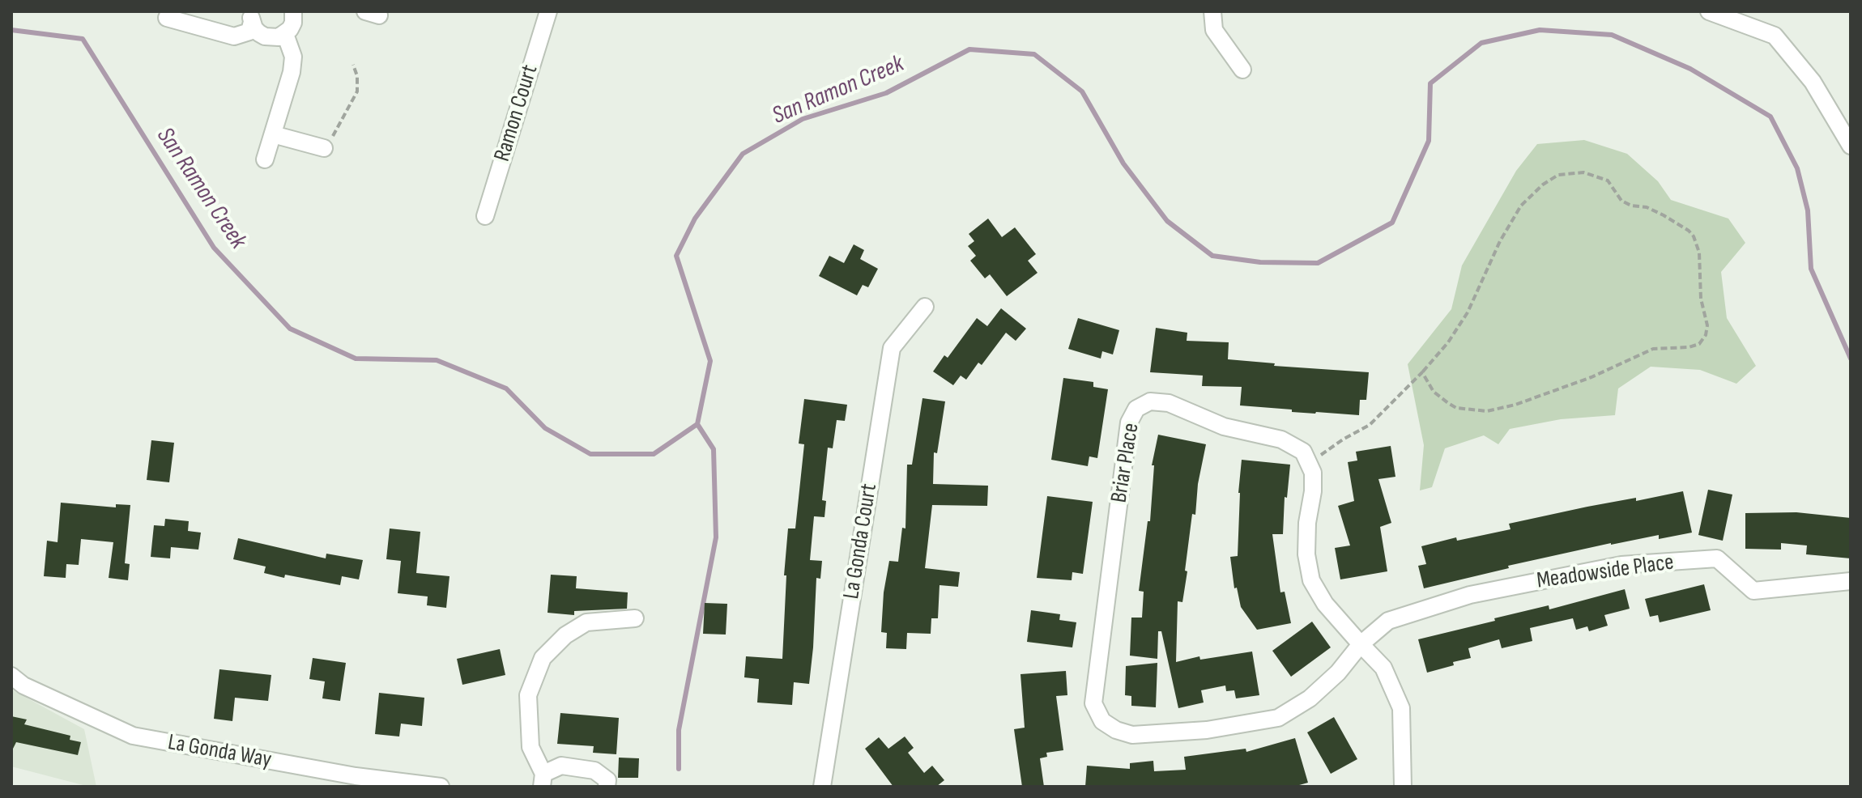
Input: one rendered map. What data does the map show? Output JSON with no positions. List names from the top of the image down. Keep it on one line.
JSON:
{"streets":{"street":["Ramon Court","Briar Place","La Gonda Court","Meadowside Place","La Gonda Way"]},"crossings":[["Briar Place","Meadowside Place"]],"water":["San Ramon Creek"]}
